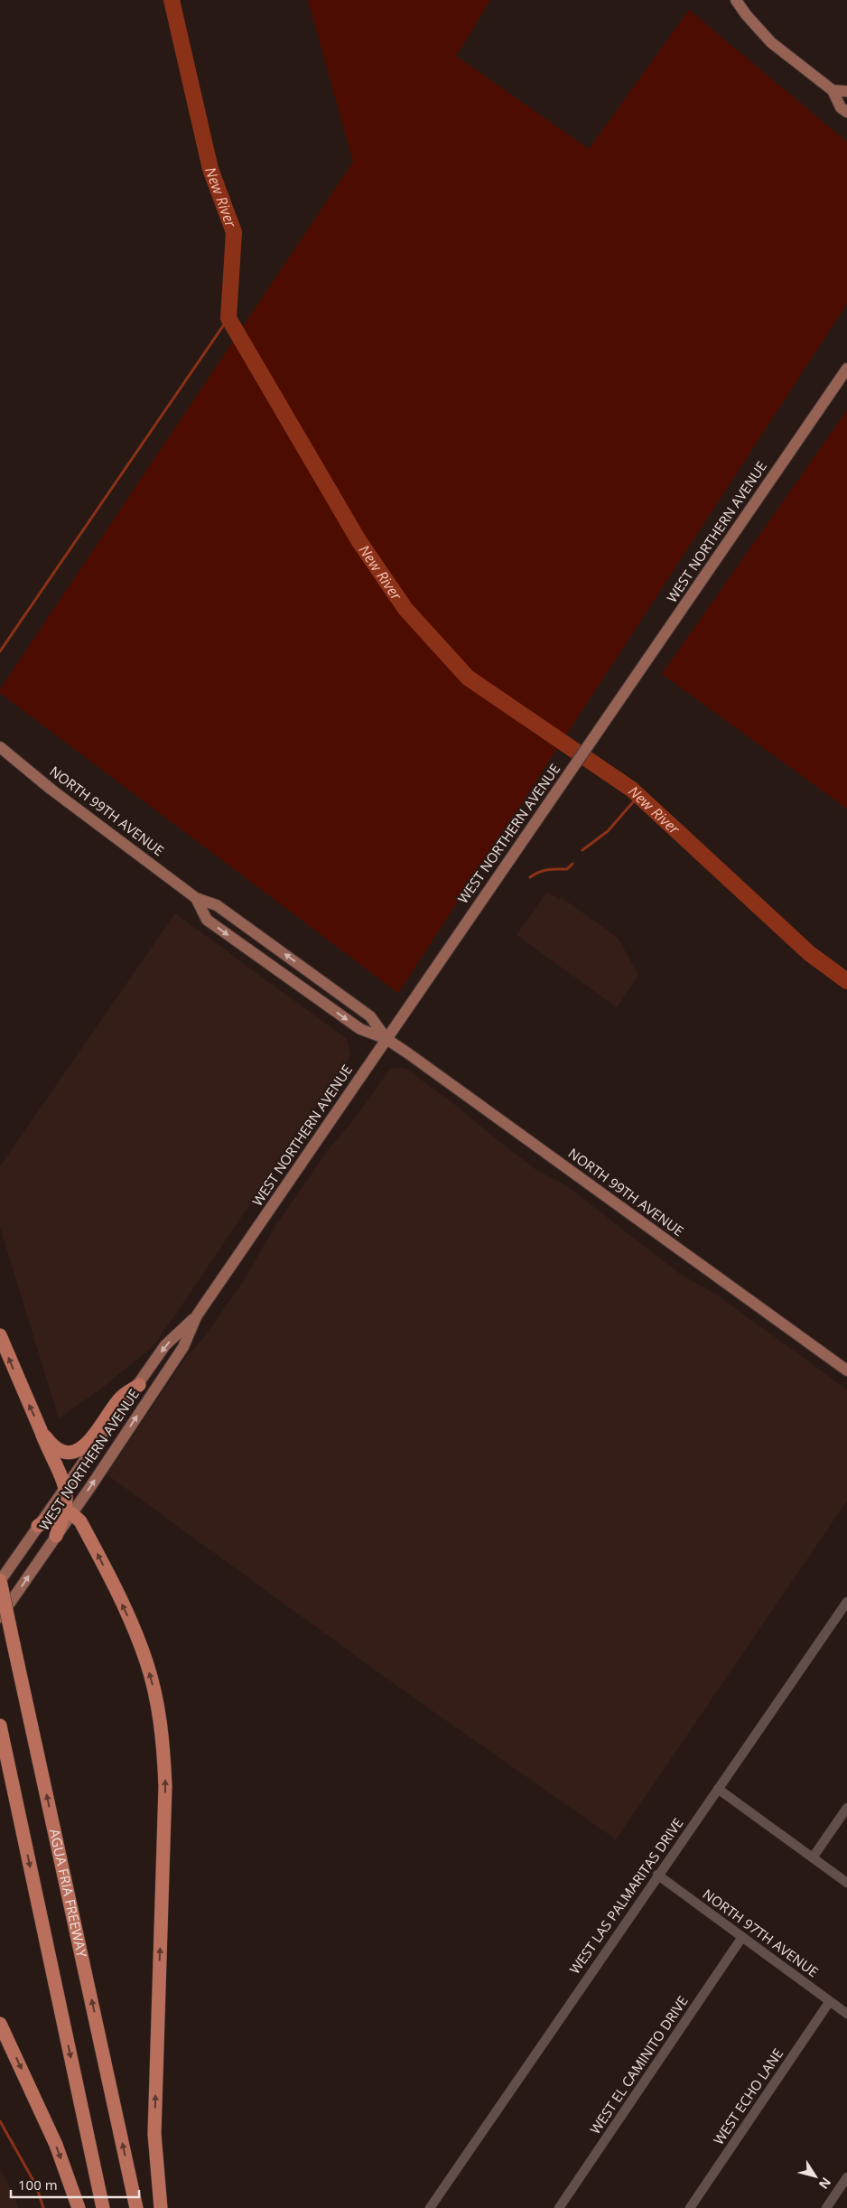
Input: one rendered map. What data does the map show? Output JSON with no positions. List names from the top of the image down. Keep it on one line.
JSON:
{"streets":{"highway":["AGUA FRIA FREEWAY"],"main road":["WEST NORTHERN AVENUE","NORTH 99TH AVENUE"],"street":["WEST LAS PALMARITAS DRIVE","NORTH 97TH AVENUE","WEST EL CAMINITO DRIVE","WEST ECHO LANE"]},"crossings":[["WEST NORTHERN AVENUE","NORTH 99TH AVENUE"],["WEST NORTHERN AVENUE","AGUA FRIA FREEWAY"],["WEST LAS PALMARITAS DRIVE","NORTH 97TH AVENUE"],["NORTH 97TH AVENUE","WEST EL CAMINITO DRIVE"],["NORTH 97TH AVENUE","WEST ECHO LANE"]],"water":["New River"],"scale_bar":"100 m","north":"bottom right"}
